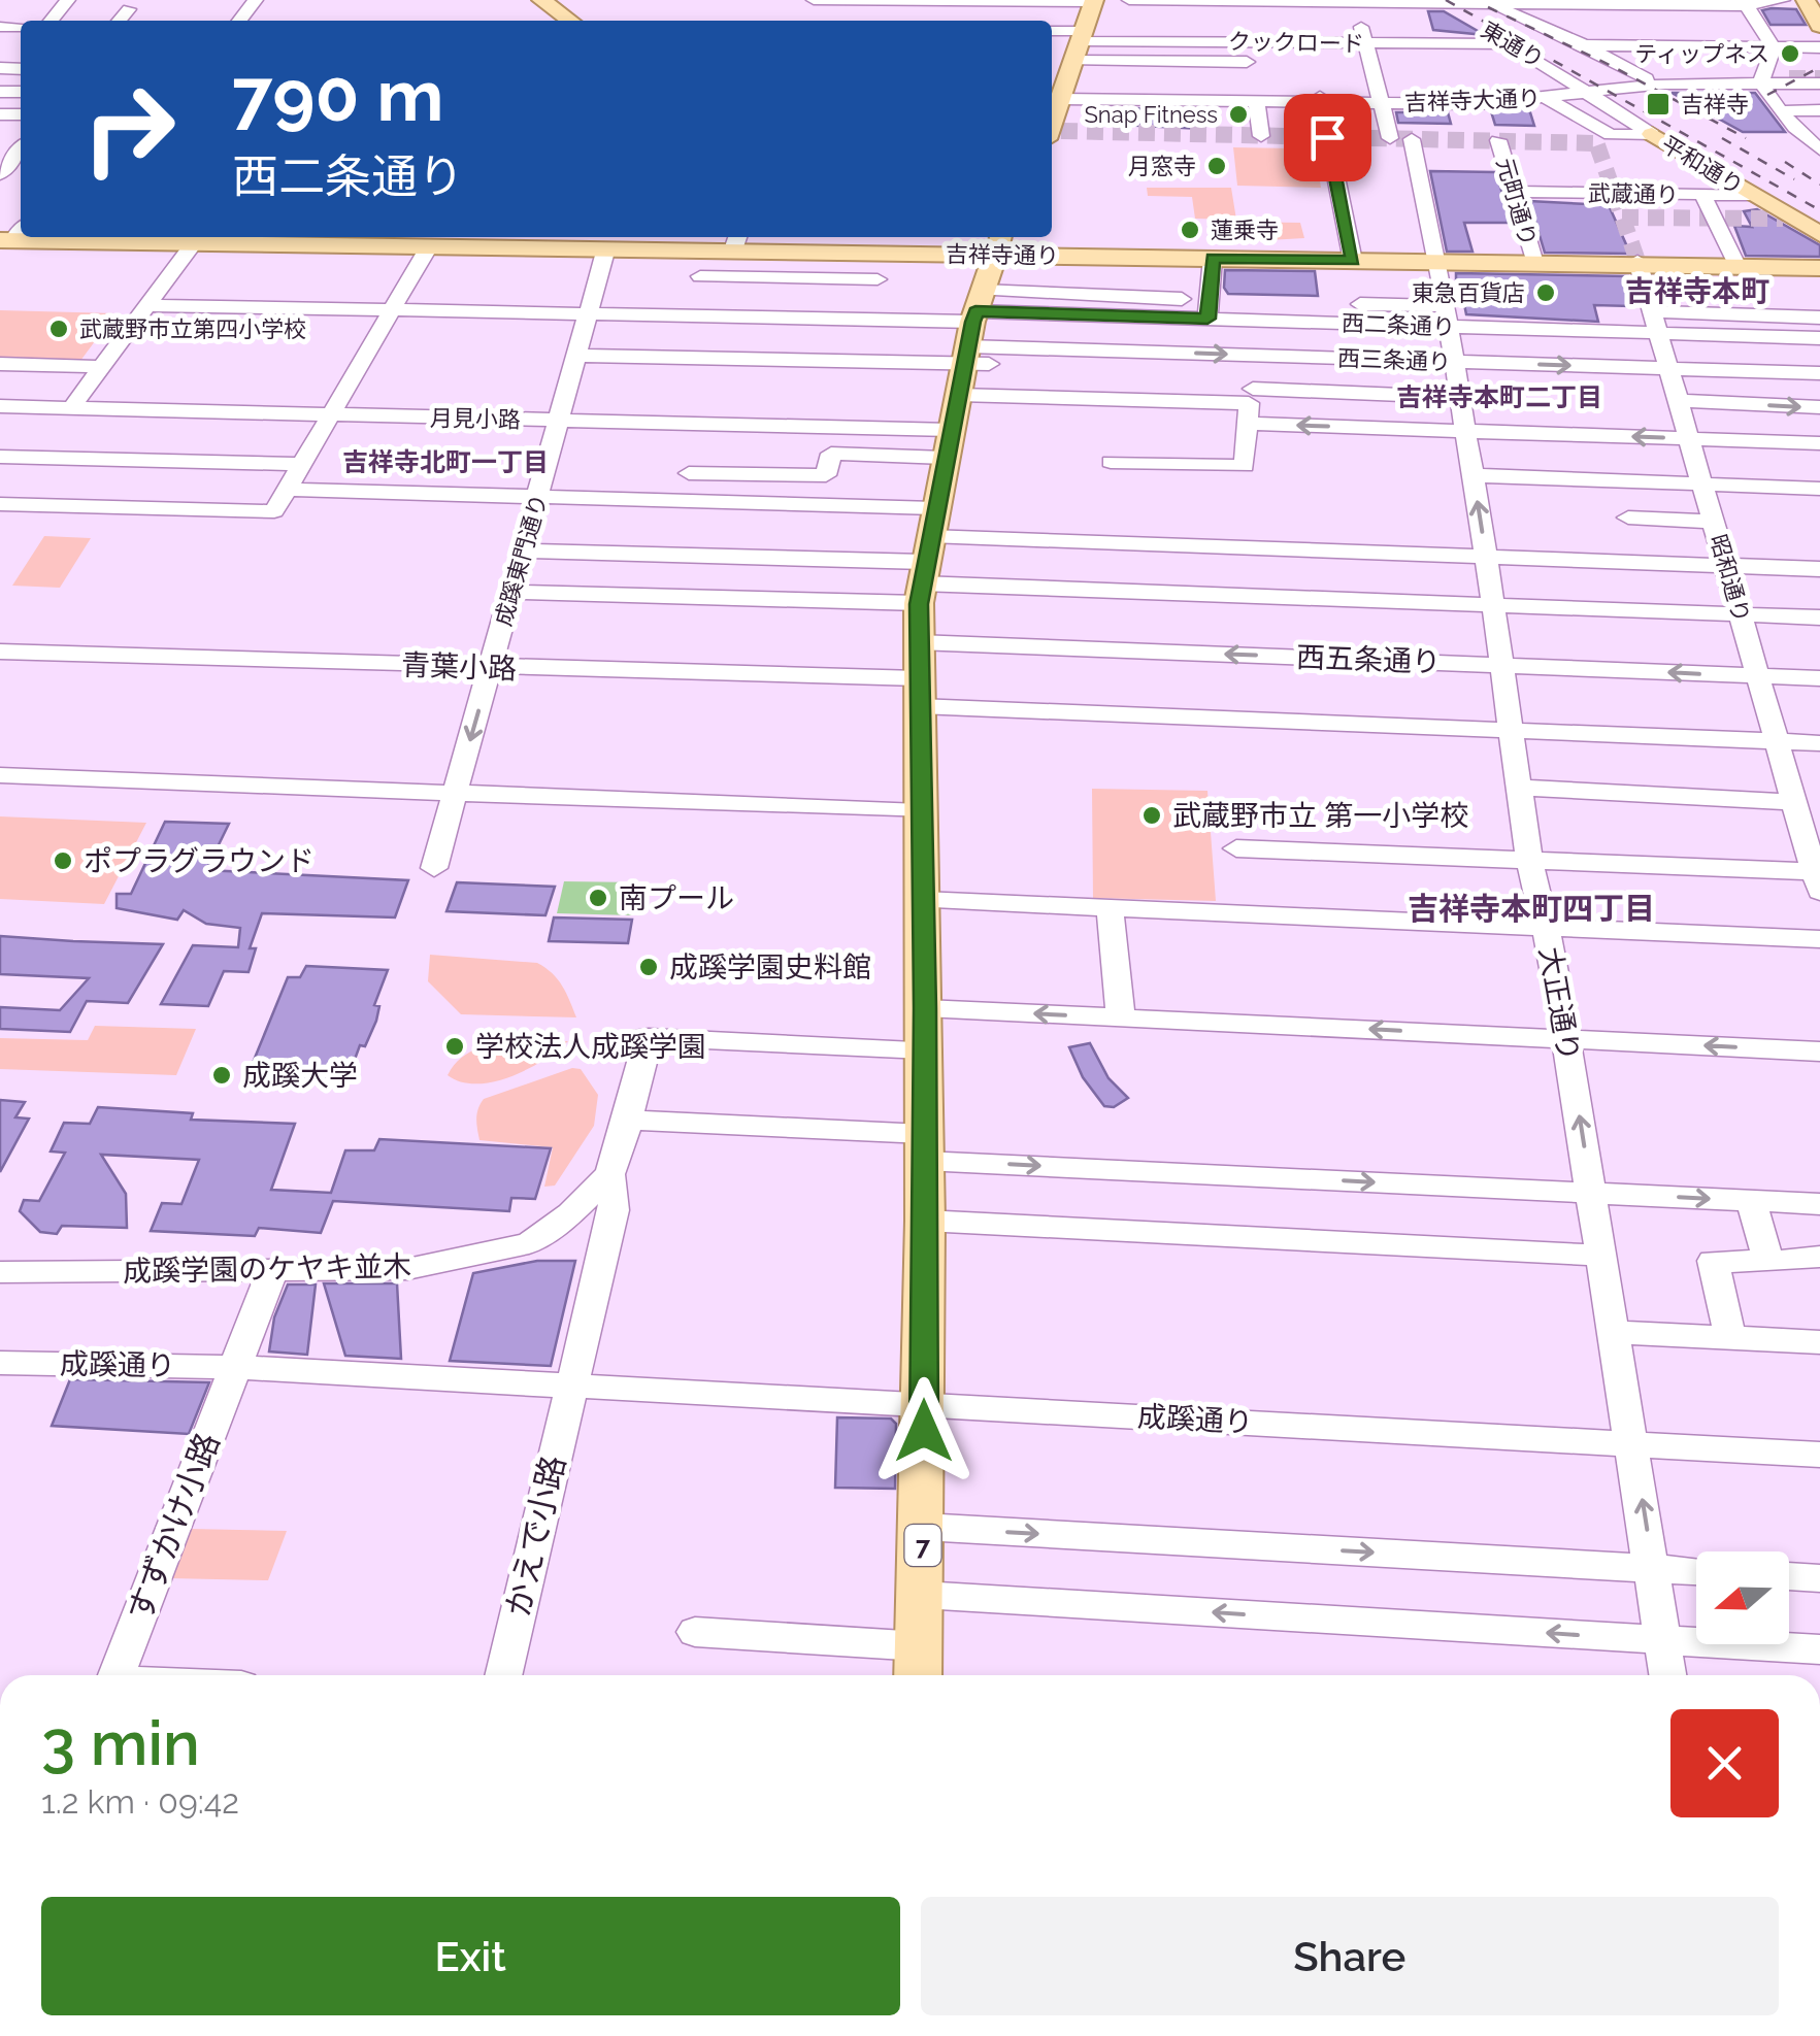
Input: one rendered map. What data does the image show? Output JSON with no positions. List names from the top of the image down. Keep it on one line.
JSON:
{"streets":{"main road":["平和通り","吉祥寺通り","7"],"street":["クックロード","東通り","吉祥寺大通り","武蔵通り","元町通り","西二条通り","西三条通り","月見小路","成蹊東門通り","昭和通り","西五条通り","青葉小路","大正通り","成蹊学園のケヤキ並木","成蹊通り","すずかけ小路","かえで小路"]},"crossings":[["クックロード","東通り"],["東通り","吉祥寺大通り"],["東通り","平和通り"],["吉祥寺大通り","平和通り"],["平和通り","武蔵通り"],["武蔵通り","元町通り"],["元町通り","吉祥寺通り"],["吉祥寺通り","成蹊東門通り"],["吉祥寺通り","昭和通り"],["吉祥寺通り","大正通り"],["吉祥寺通り","7"],["西二条通り","西三条通り"],["西二条通り","昭和通り"],["西二条通り","大正通り"],["西二条通り","7"],["西三条通り","昭和通り"],["西三条通り","大正通り"],["西三条通り","7"],["月見小路","成蹊東門通り"],["月見小路","7"],["成蹊東門通り","青葉小路"],["昭和通り","西五条通り"],["昭和通り","青葉小路"],["西五条通り","大正通り"],["西五条通り","7"],["青葉小路","大正通り"],["青葉小路","7"],["大正通り","成蹊通り"],["成蹊学園のケヤキ並木","すずかけ小路"],["成蹊学園のケヤキ並木","かえで小路"],["成蹊通り","すずかけ小路"],["成蹊通り","かえで小路"],["成蹊通り","7"]],"districts":["吉祥寺本町","吉祥寺本町二丁目","吉祥寺北町一丁目","吉祥寺本町四丁目"],"places":{"other":["ティップネス","Snap Fitness","月窓寺","蓮乗寺","東急百貨店","武蔵野市立第四小学校","武蔵野市立 第一小学校","ポプラグラウンド","南プール","成蹊学園史料館","学校法人成蹊学園","成蹊大学"],"transit":["吉祥寺"]},"north":"left","page":{"turn":["790 m","西二条通り"],"heading":["3 min","1.2 km · 09:42"],"buttons":["Exit","Share"]}}
